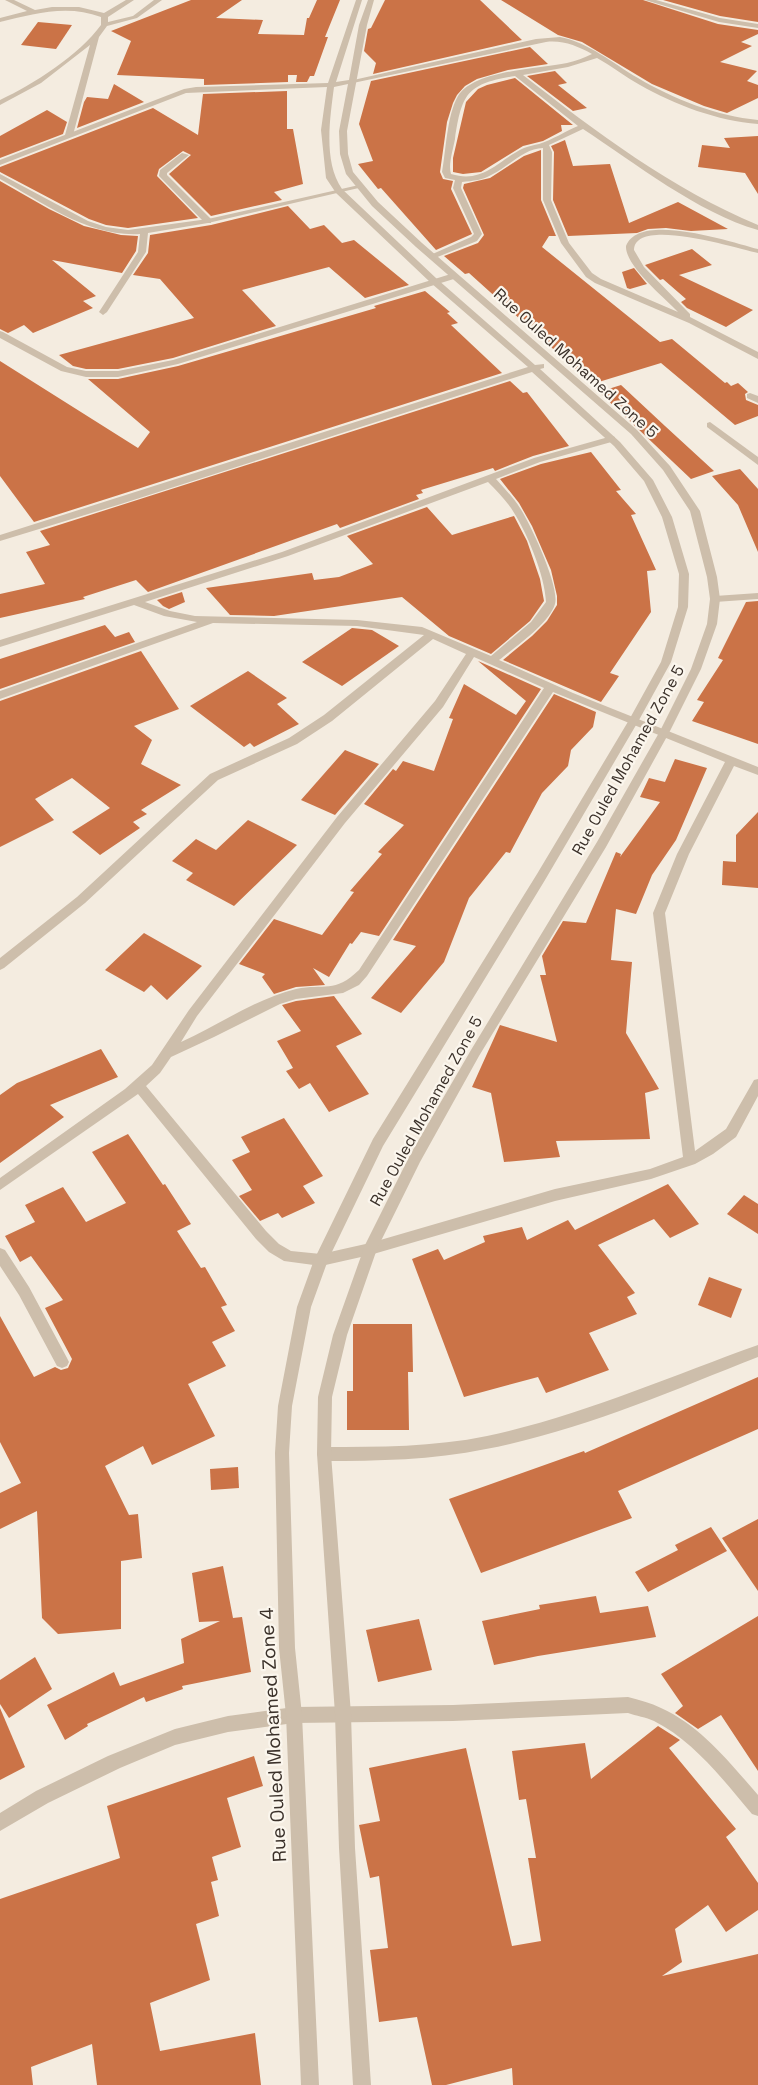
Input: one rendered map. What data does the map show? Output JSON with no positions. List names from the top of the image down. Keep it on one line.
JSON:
{"streets":{"street":["Rue Ouled Mohamed Zone 5","Rue Ouled Mohamed Zone 4"]},"crossings":[["Rue Ouled Mohamed Zone 5","Rue Ouled Mohamed Zone 4"]]}
